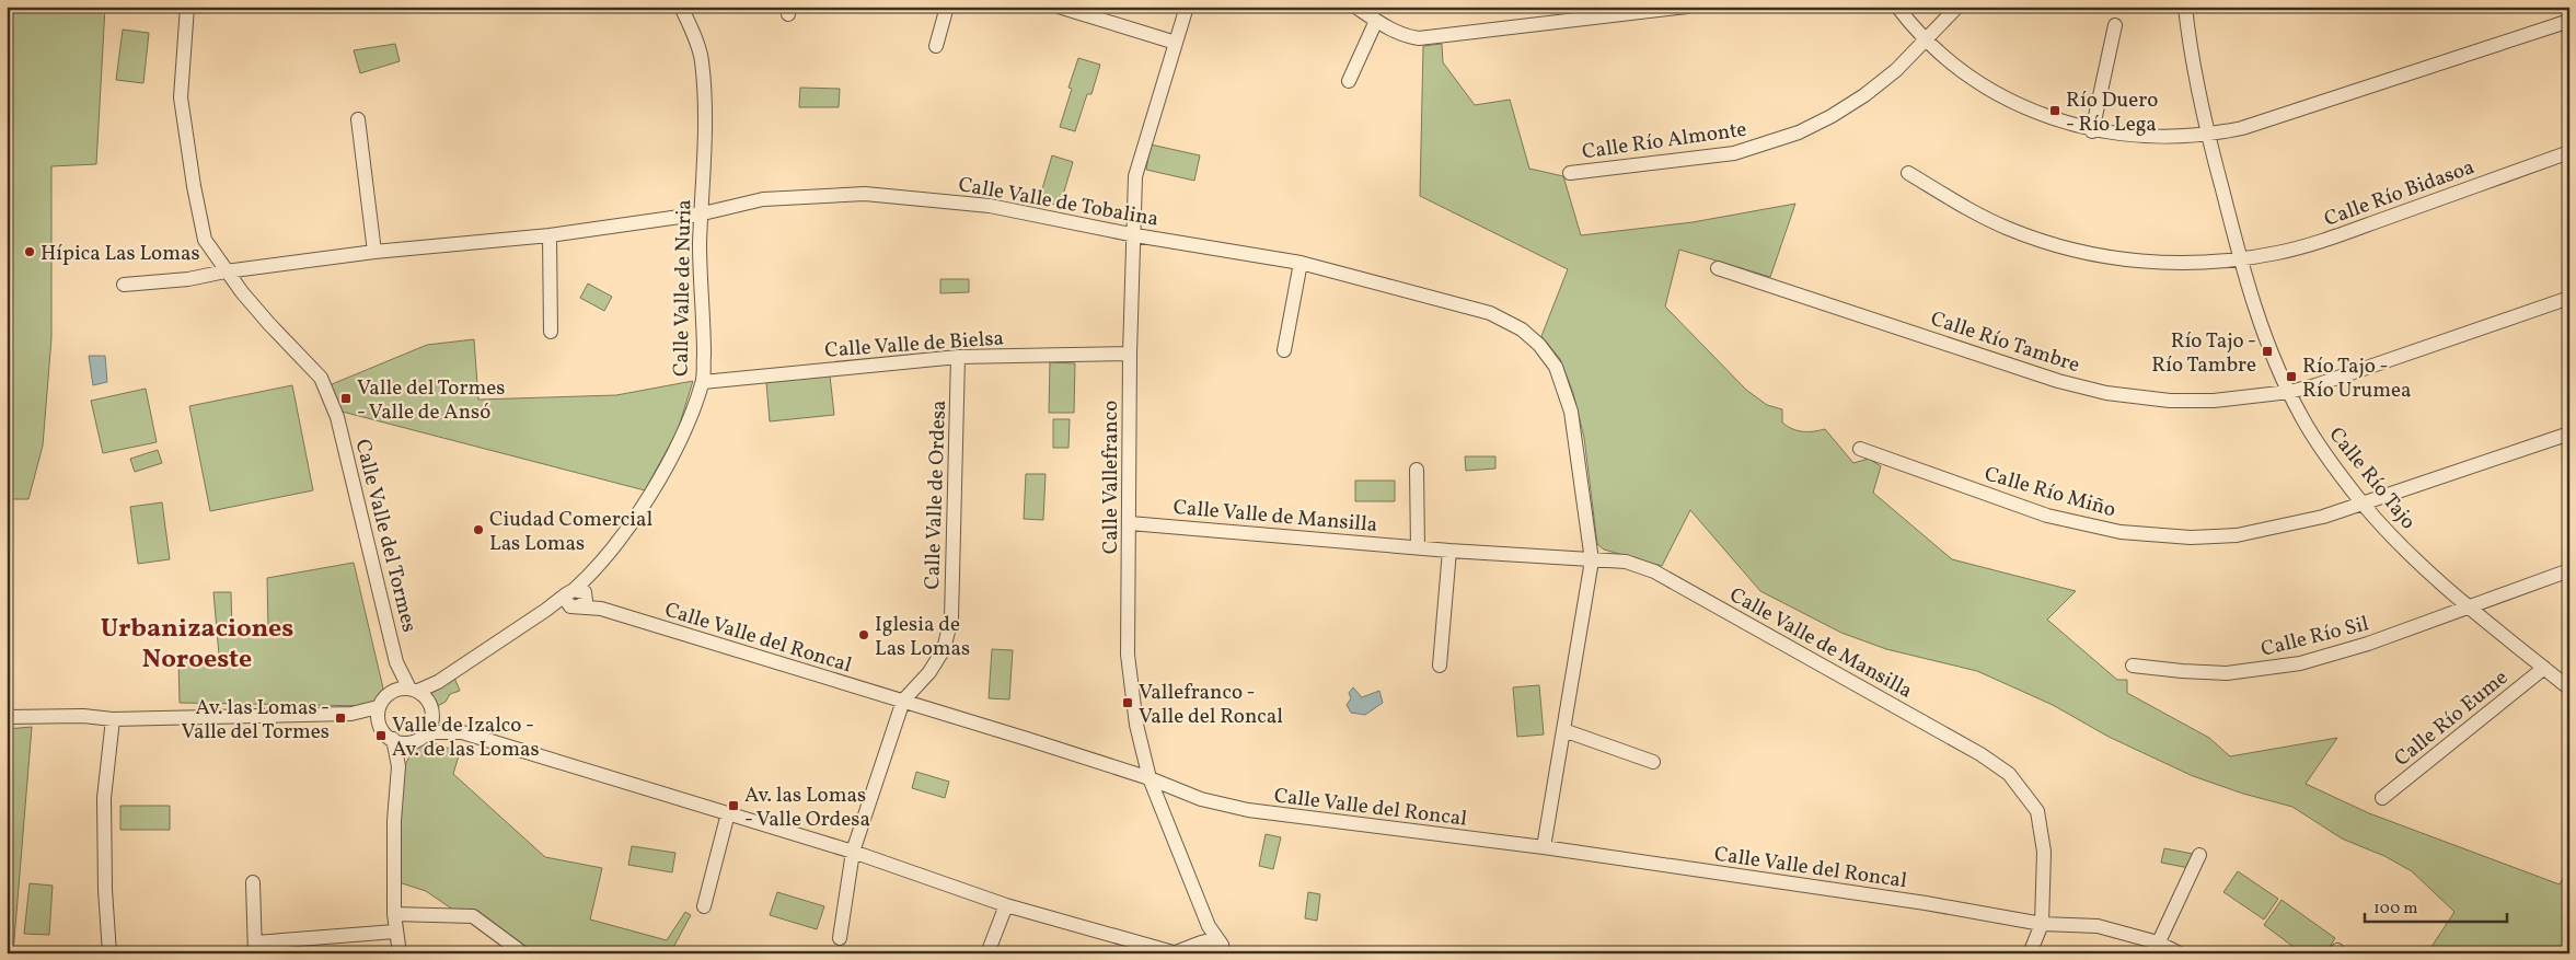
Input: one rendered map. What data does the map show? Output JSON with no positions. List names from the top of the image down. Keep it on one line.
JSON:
{"streets":{"street":["Calle Río Almonte","Calle Río Bidasoa","Calle Valle de Tobalina","Calle Valle de Nuria","Calle Río Tambre","Calle Valle de Bielsa","Calle Vallefranco","Calle Río Tajo","Calle Río Miño","Calle Valle de Ordesa","Calle Valle de Mansilla","Calle Valle del Tormes","Calle Río Sil","Calle Valle del Roncal","Calle Río Eume"]},"crossings":[["Calle Río Bidasoa","Calle Río Tajo"],["Calle Valle de Tobalina","Calle Valle de Nuria"],["Calle Valle de Tobalina","Calle Vallefranco"],["Calle Valle de Tobalina","Calle Valle de Mansilla"],["Calle Valle de Tobalina","Calle Valle del Tormes"],["Calle Valle de Tobalina","Calle Valle del Roncal"],["Calle Valle de Nuria","Calle Valle de Bielsa"],["Calle Valle de Nuria","Calle Valle del Roncal"],["Calle Río Tambre","Calle Río Tajo"],["Calle Valle de Bielsa","Calle Vallefranco"],["Calle Valle de Bielsa","Calle Valle de Ordesa"],["Calle Vallefranco","Calle Valle de Mansilla"],["Calle Vallefranco","Calle Valle del Roncal"],["Calle Río Tajo","Calle Río Miño"],["Calle Río Tajo","Calle Río Sil"],["Calle Río Tajo","Calle Río Eume"],["Calle Valle de Ordesa","Calle Valle del Roncal"],["Calle Valle de Mansilla","Calle Valle del Roncal"]],"districts":["Urbanizaciones Noroeste"],"places":{"transit":["Río Duero - Río Lega","Río Tajo - Río Tambre","Río Tajo - Río Urumea","Valle del Tormes - Valle de Ansó","Vallefranco - Valle del Roncal","Av. las Lomas - Valle del Tormes","Valle de Izalco - Av. de las Lomas","Av. las Lomas - Valle Ordesa"],"other":["Hípica Las Lomas","Ciudad Comercial Las Lomas","Iglesia de Las Lomas"]},"scale_bar":"100 m"}
